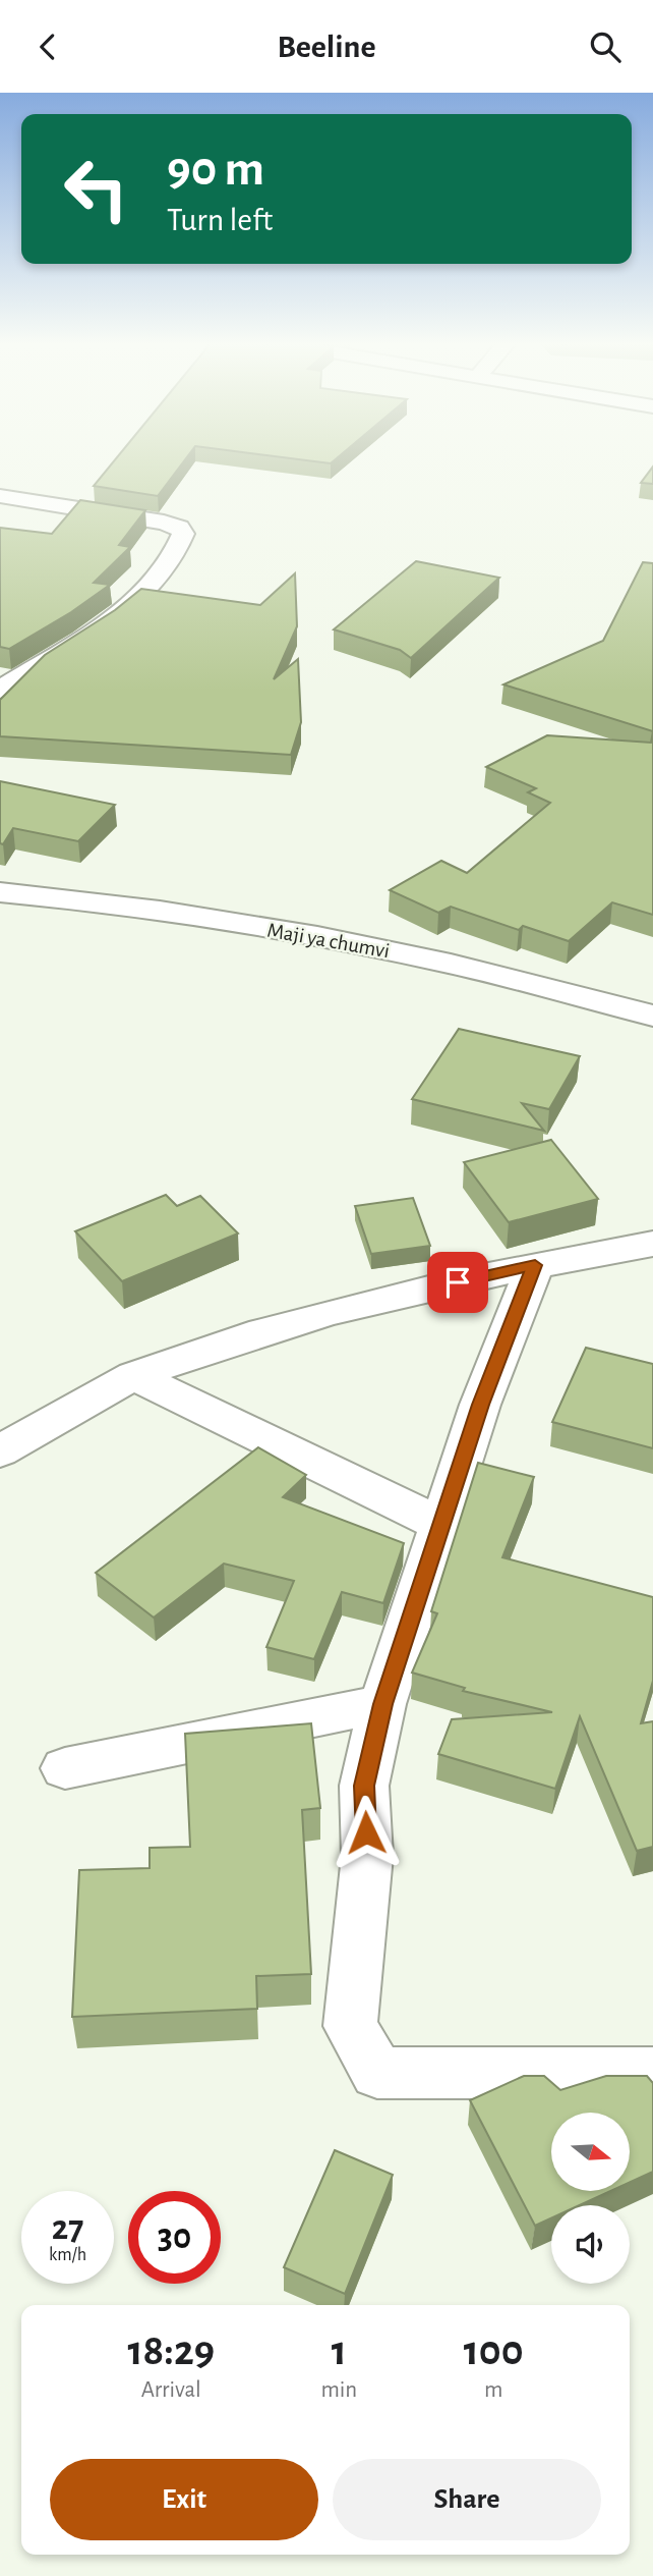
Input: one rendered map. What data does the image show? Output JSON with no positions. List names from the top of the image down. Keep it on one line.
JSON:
{"streets":{"street":["Maji ya chumvi"]},"north":"right","page":{"header":"Beeline","turn":["90 m","Turn left"],"speed":"27 km/h","limit":"30","eta":["18:29","Arrival","1","min","100","m"],"buttons":["Exit","Share"]}}
